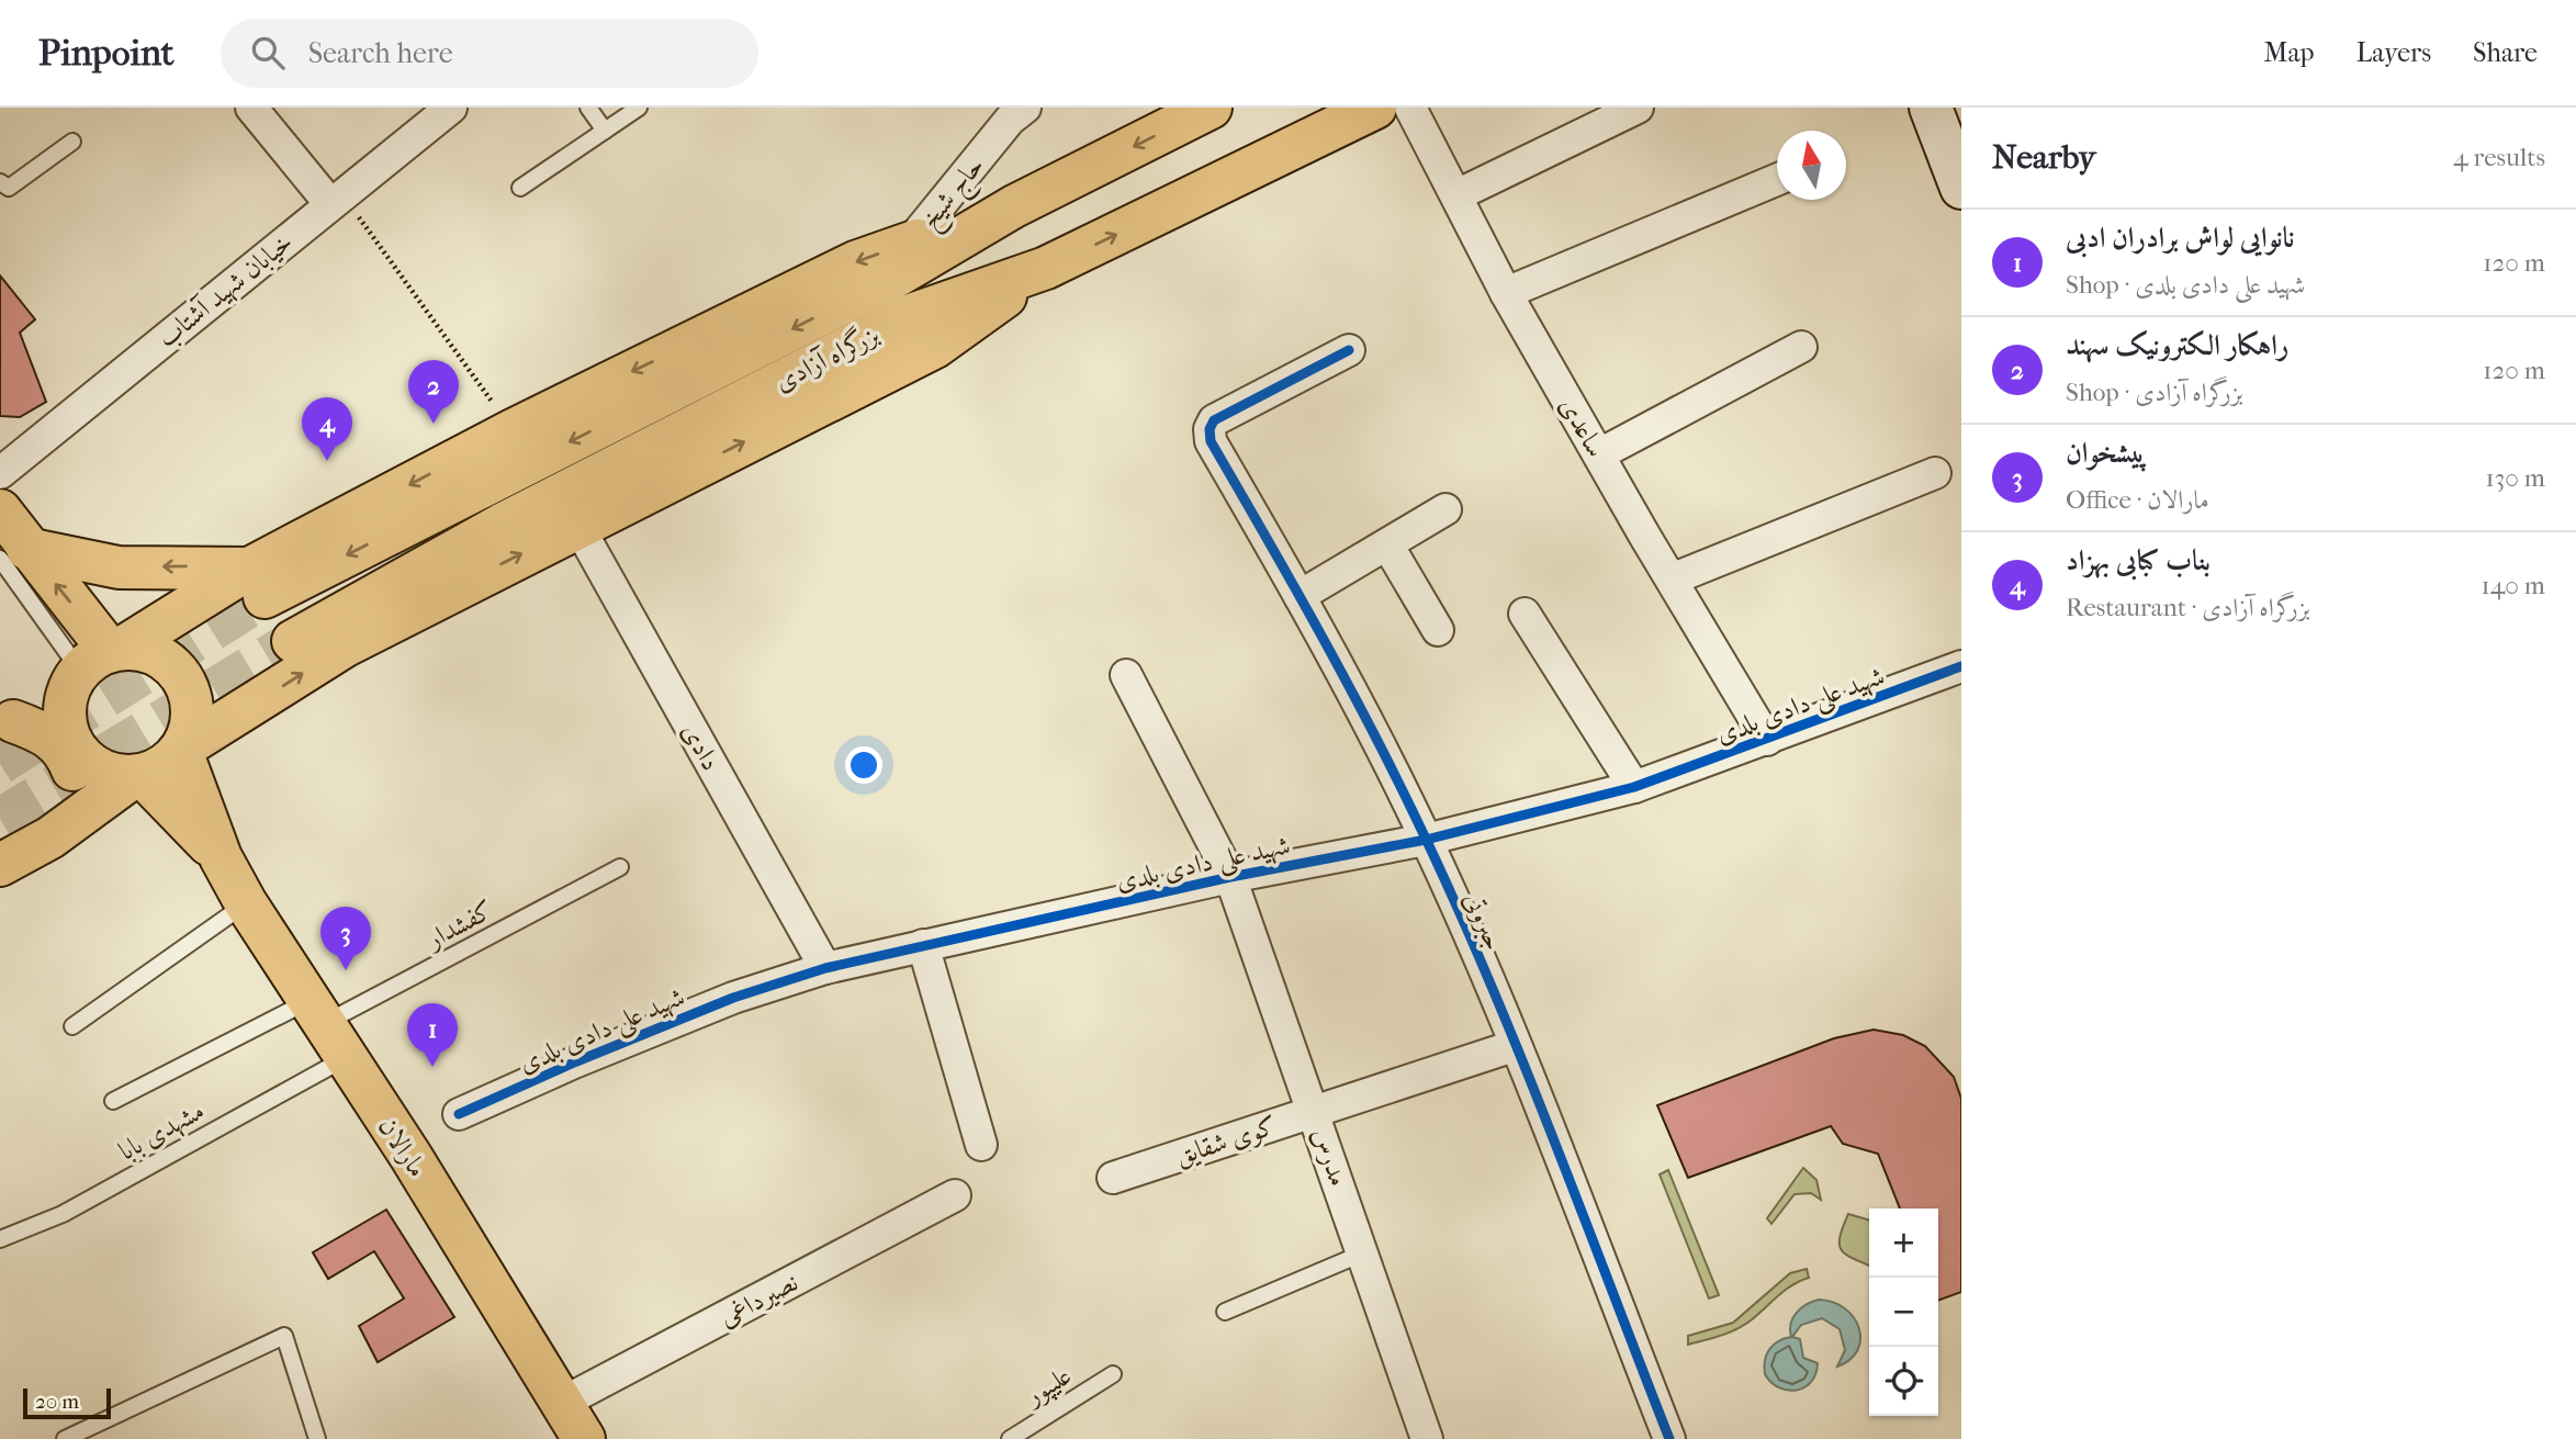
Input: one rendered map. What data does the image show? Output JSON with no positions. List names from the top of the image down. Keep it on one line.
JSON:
{"streets":{"main road":["بزرگراه آزادی","مارالان"],"street":["حاج شیخ","خیابان شهید آشتاب","ساعدی","شهید علی دادی بلدی","دادی","جبروتی","کوی شقایق","مدرس","نصیرداغی"],"lane":["کفشدار","مشهدی بابا","علیپور"]},"crossings":[["ساعدی","شهید علی دادی بلدی"],["شهید علی دادی بلدی","دادی"],["شهید علی دادی بلدی","جبروتی"],["شهید علی دادی بلدی","مدرس"],["جبروتی","کوی شقایق"],["کفشدار","مشهدی بابا"],["کفشدار","مارالان"],["مشهدی بابا","مارالان"],["کوی شقایق","مدرس"],["مارالان","نصیرداغی"]],"scale_bar":"20 m","north":"top","page":{"header":"Pinpoint","search":"Search here","nav":["Map","Layers","Share"],"heading":["Nearby","4 results"],"list":[{"mark":"1","name":"نانوایی لواش برادران ادبی","note":"Shop · شهید علی دادی بلدی","value":"120 m"},{"mark":"2","name":"راهکار الکترونیک سهند","note":"Shop · بزرگراه آزادی","value":"120 m"},{"mark":"3","name":"پیشخوان","note":"Office · مارالان","value":"130 m"},{"mark":"4","name":"بناب کبابی بهزاد","note":"Restaurant · بزرگراه آزادی","value":"140 m"}],"pins":["2","4","3","1"],"map_buttons":["+","−"],"scale":"20 m"}}
